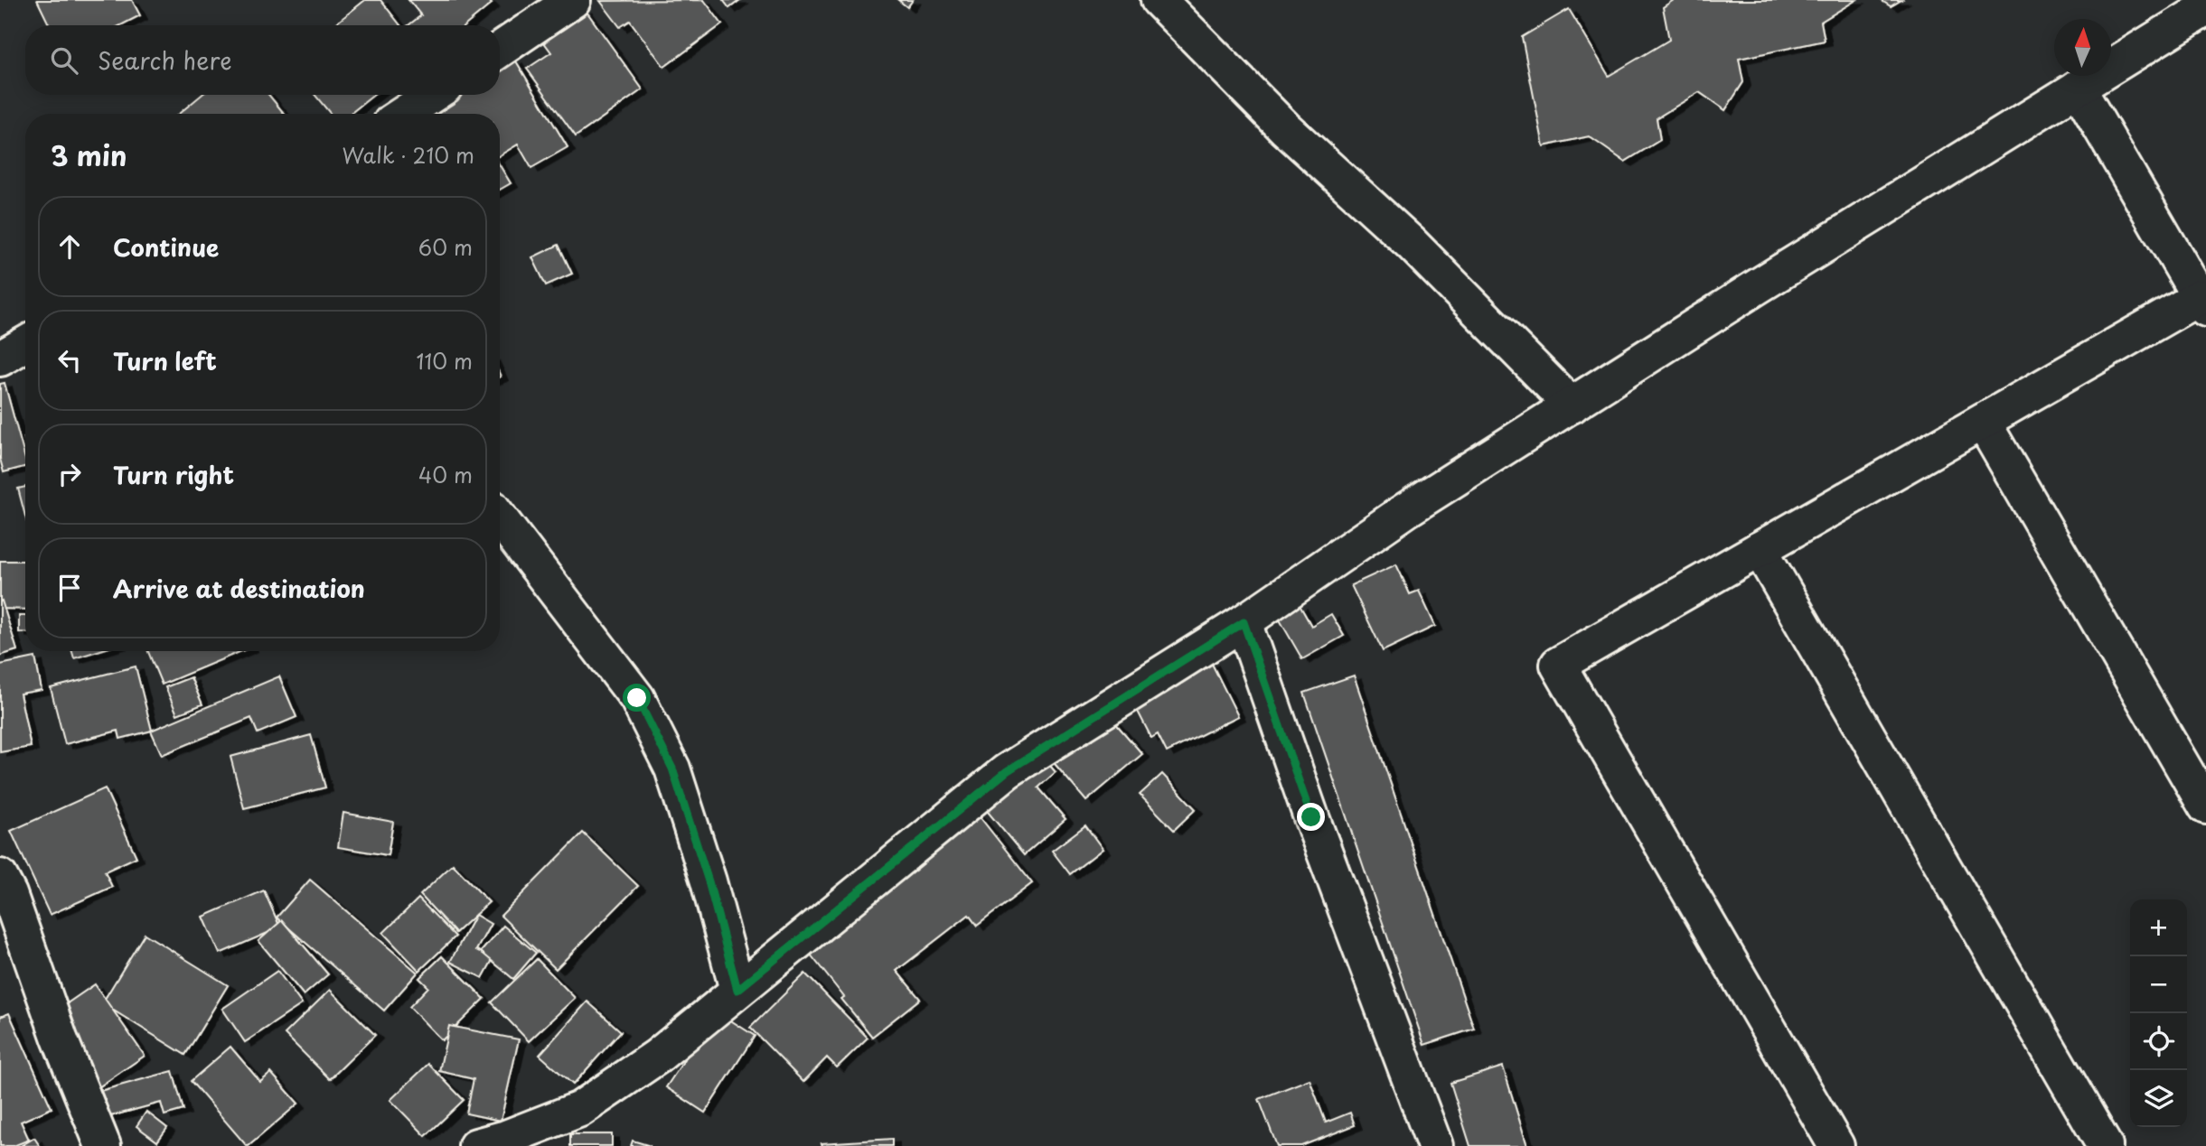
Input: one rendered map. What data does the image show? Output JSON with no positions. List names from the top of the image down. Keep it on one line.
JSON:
{"north":"top","page":{"search":"Search here","heading":["3 min","Walk · 210 m"],"list":[["Continue","60 m"],["Turn left","110 m"],["Turn right","40 m"],"Arrive at destination"],"map_buttons":["+","−"]}}
